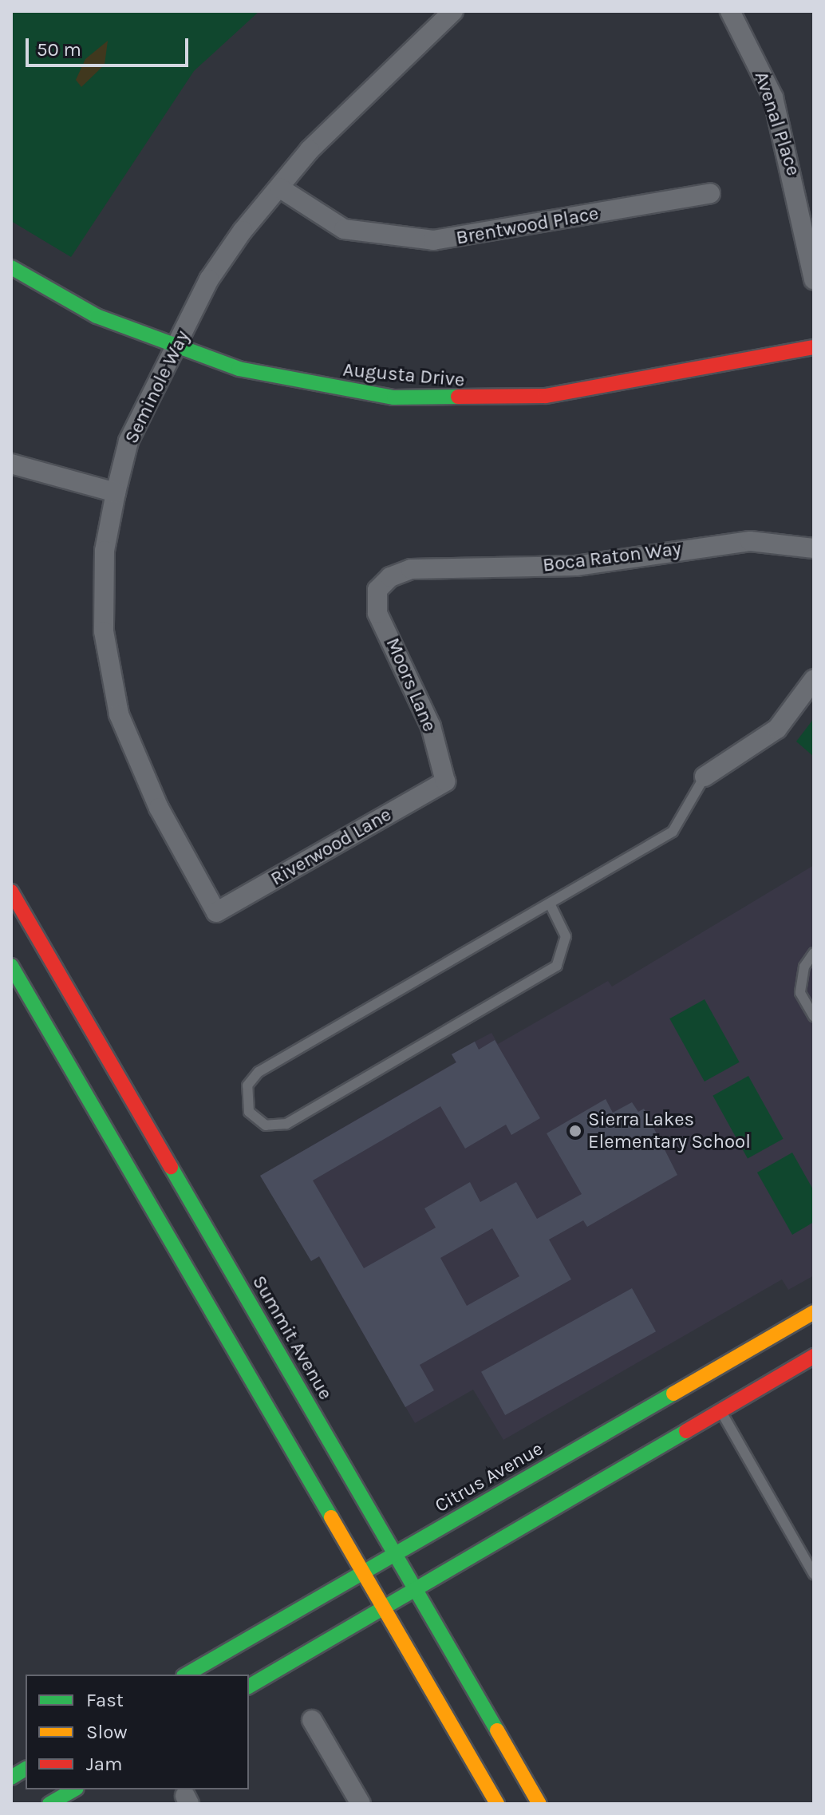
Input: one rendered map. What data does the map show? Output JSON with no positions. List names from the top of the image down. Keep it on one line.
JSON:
{"streets":{"main road":["Augusta Drive","Summit Avenue","Citrus Avenue"],"street":["Avenal Place","Brentwood Place","Seminole Way","Boca Raton Way","Moors Lane","Riverwood Lane"]},"crossings":[["Brentwood Place","Seminole Way"],["Augusta Drive","Seminole Way"],["Seminole Way","Riverwood Lane"],["Boca Raton Way","Moors Lane"],["Moors Lane","Riverwood Lane"],["Summit Avenue","Citrus Avenue"]],"places":["Sierra Lakes Elementary School"],"legend":["Fast","Slow","Jam"],"scale_bar":"50 m"}
